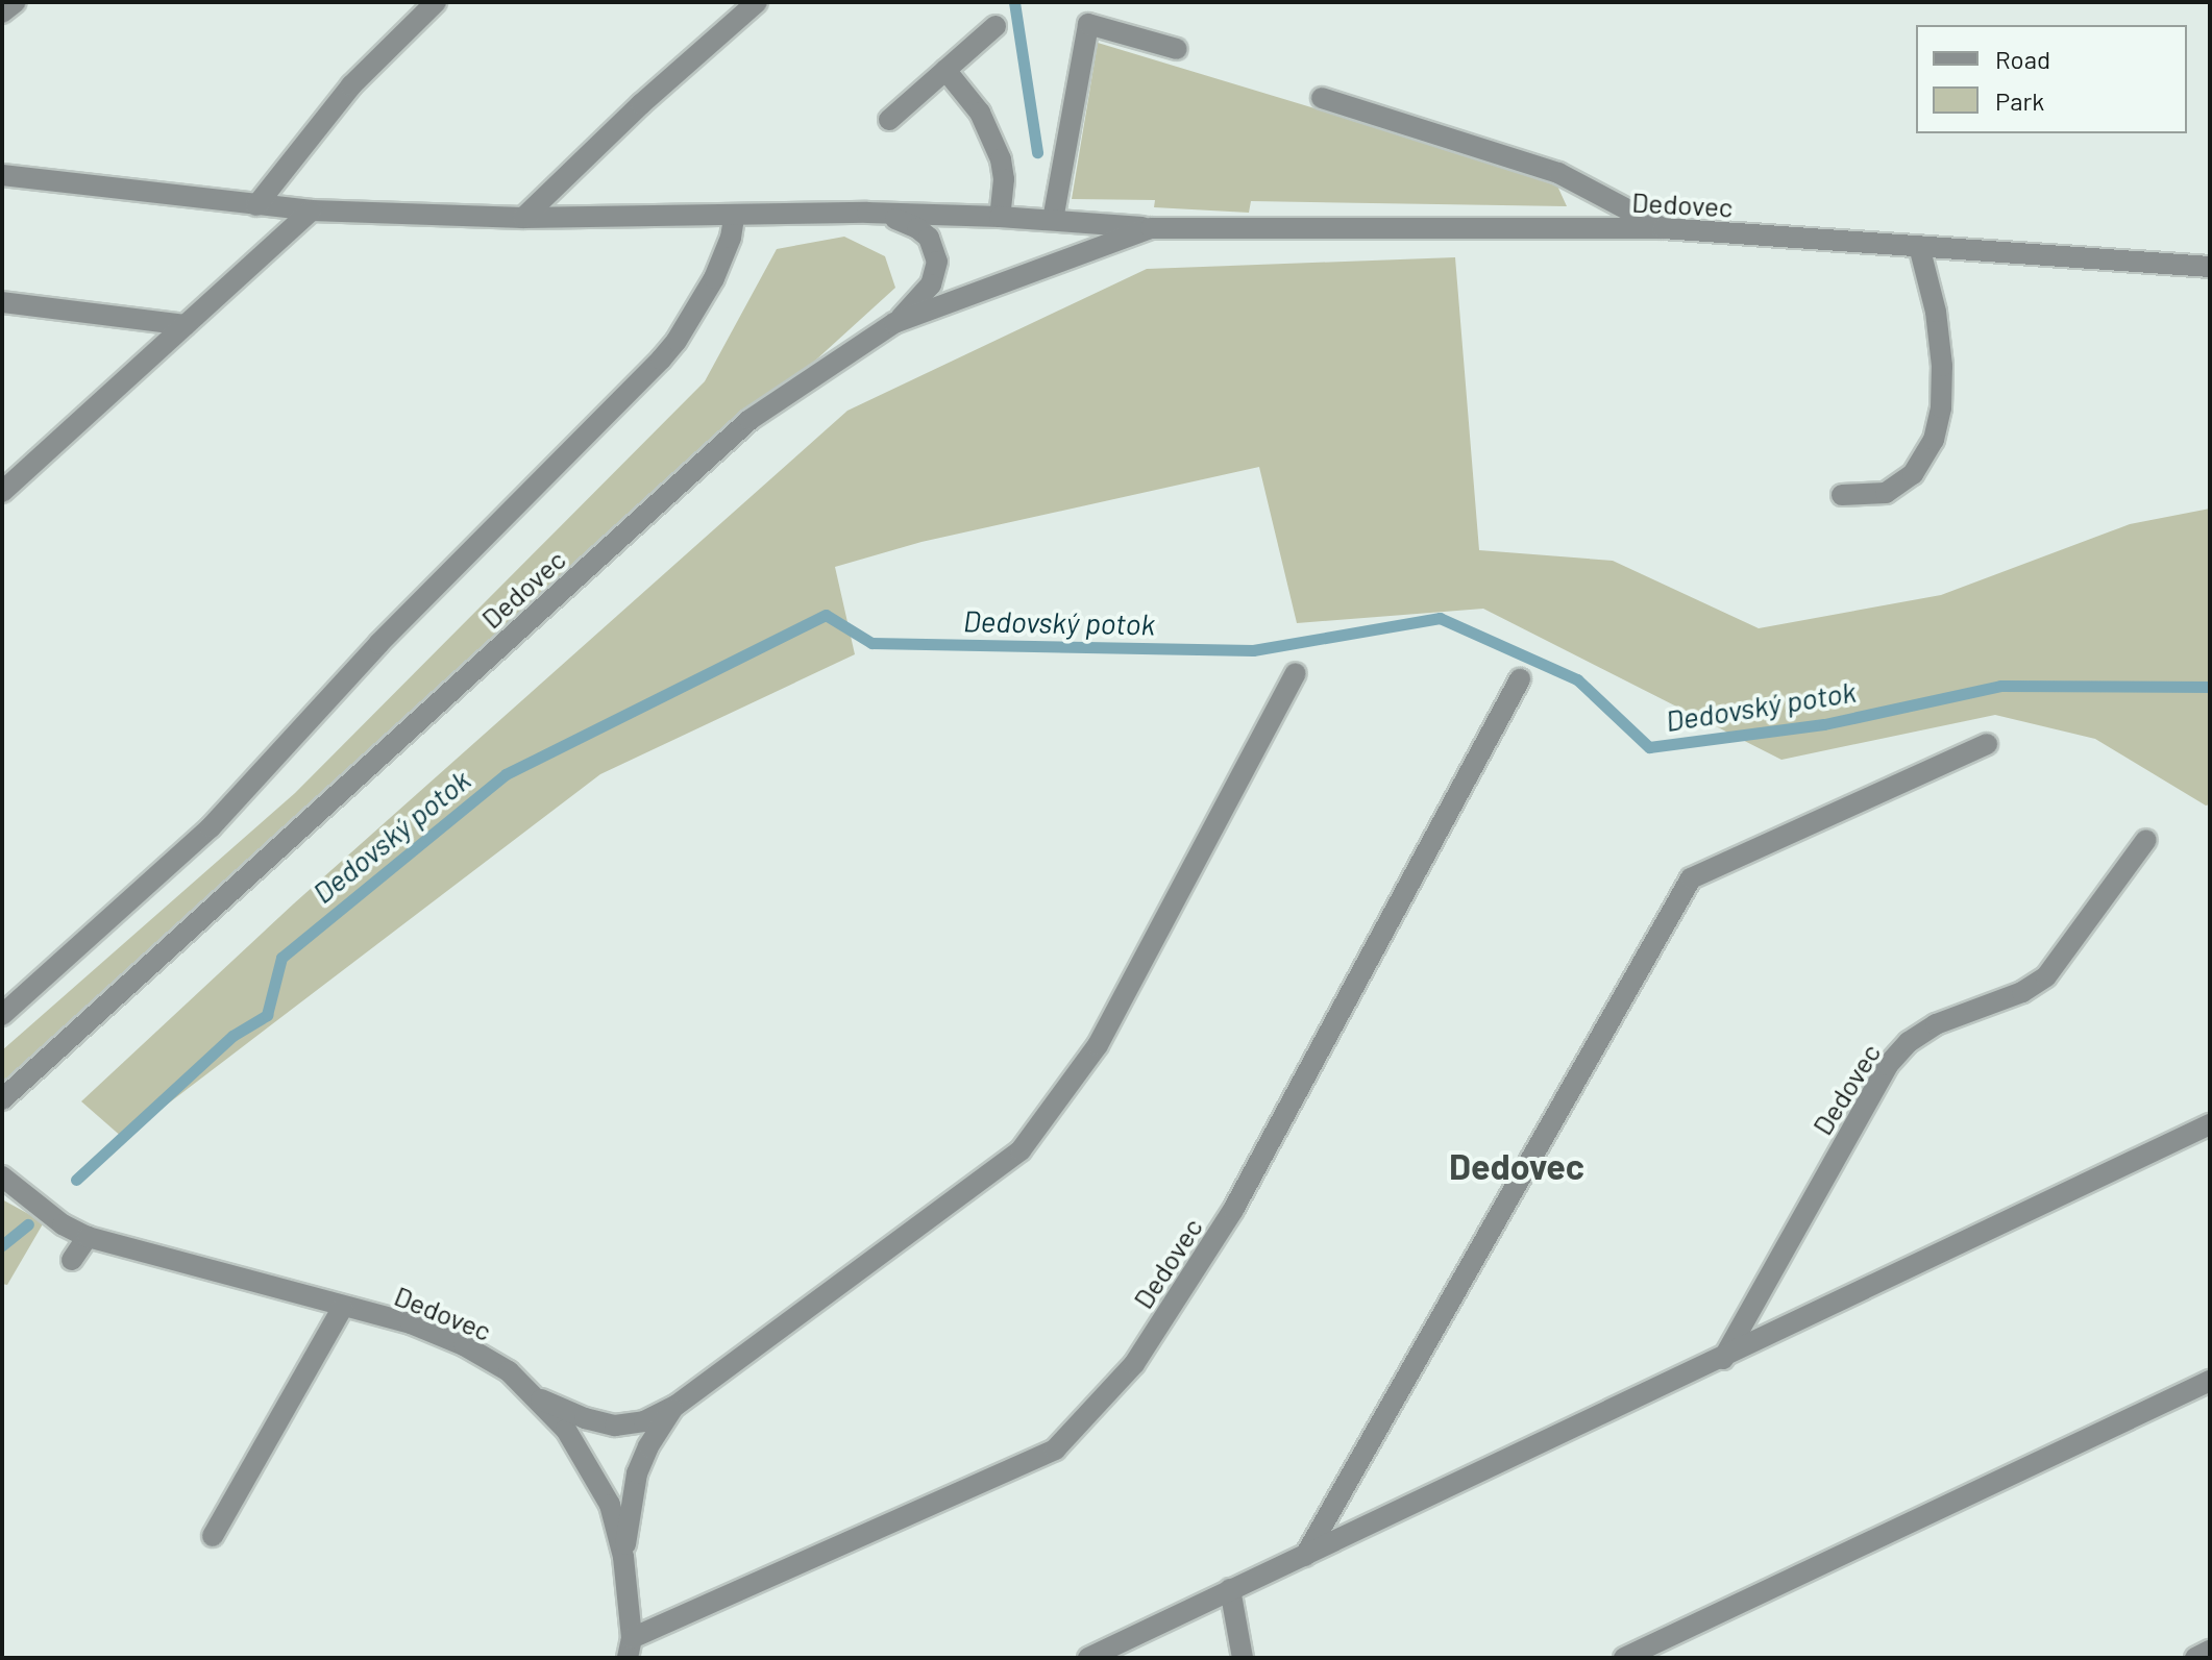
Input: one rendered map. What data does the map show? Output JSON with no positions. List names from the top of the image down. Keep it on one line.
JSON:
{"streets":{"street":["Dedovec"]},"districts":["Dedovec"],"water":["Dedovský potok"],"legend":["Road","Park"]}
